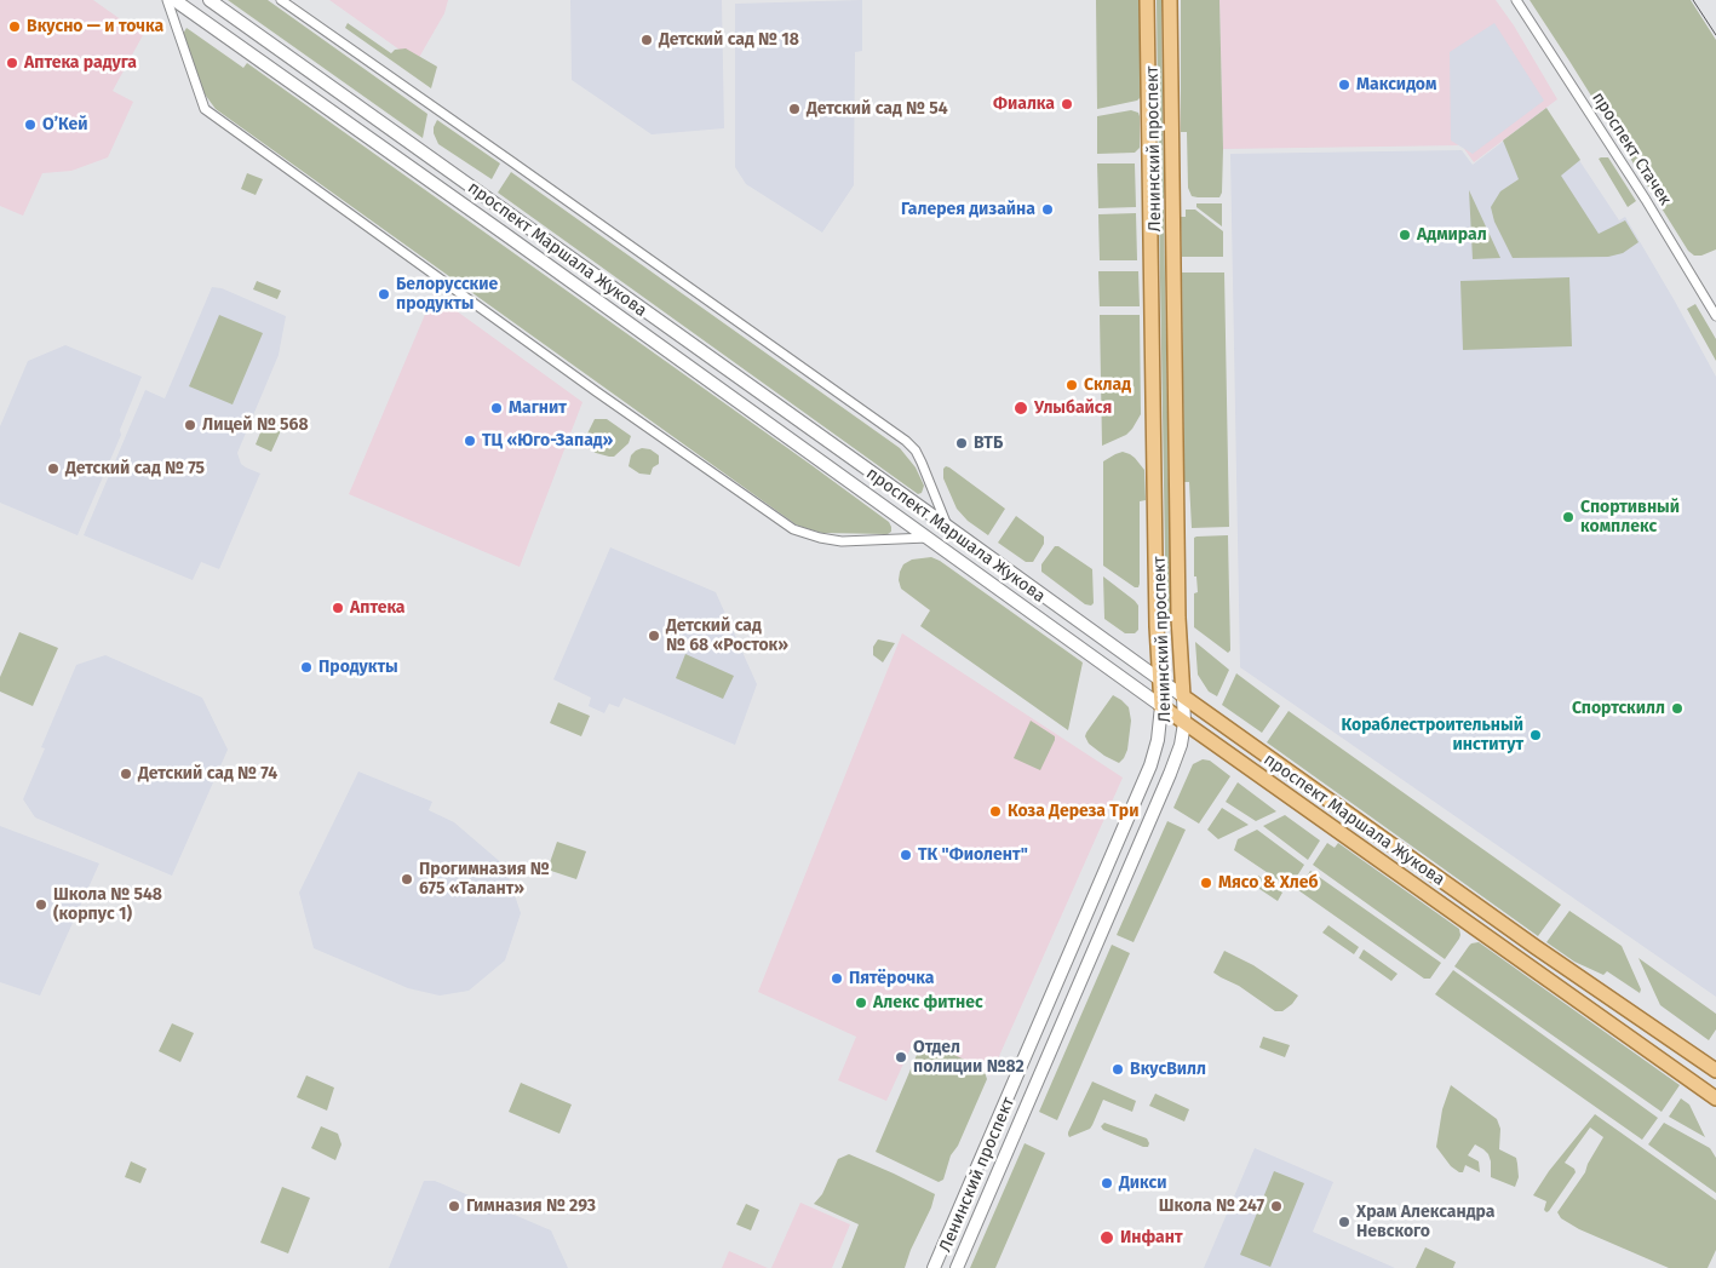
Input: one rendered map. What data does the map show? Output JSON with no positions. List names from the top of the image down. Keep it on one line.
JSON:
{"streets":{"main road":["Ленинский проспект","проспект Маршала Жукова"],"street":["проспект Стачек"]},"crossings":[["Ленинский проспект","проспект Маршала Жукова"]],"places":["Вкусно — и точка","Детский сад № 18","Аптека радуга","Максидом","Фиалка","Детский сад № 54","О’Кей","Галерея дизайна","Адмирал","Белорусские продукты","Склад","Магнит","Улыбайся","Лицей № 568","ТЦ «Юго-Запад»","ВТБ","Детский сад № 75","Спортивный комплекс","Аптека","Детский сад № 68 «Росток»","Продукты","Спортскилл","Кораблестроительный институт","Детский сад № 74","Коза Дереза Три","ТК \"Фиолент\"","Прогимназия № 675 «Талант»","Мясо & Хлеб","Школа № 548 (корпус 1)","Пятёрочка","Алекс фитнес","Отдел полиции №82","ВкусВилл","Дикси","Гимназия № 293","Школа № 247","Храм Александра Невского","Инфант"]}
